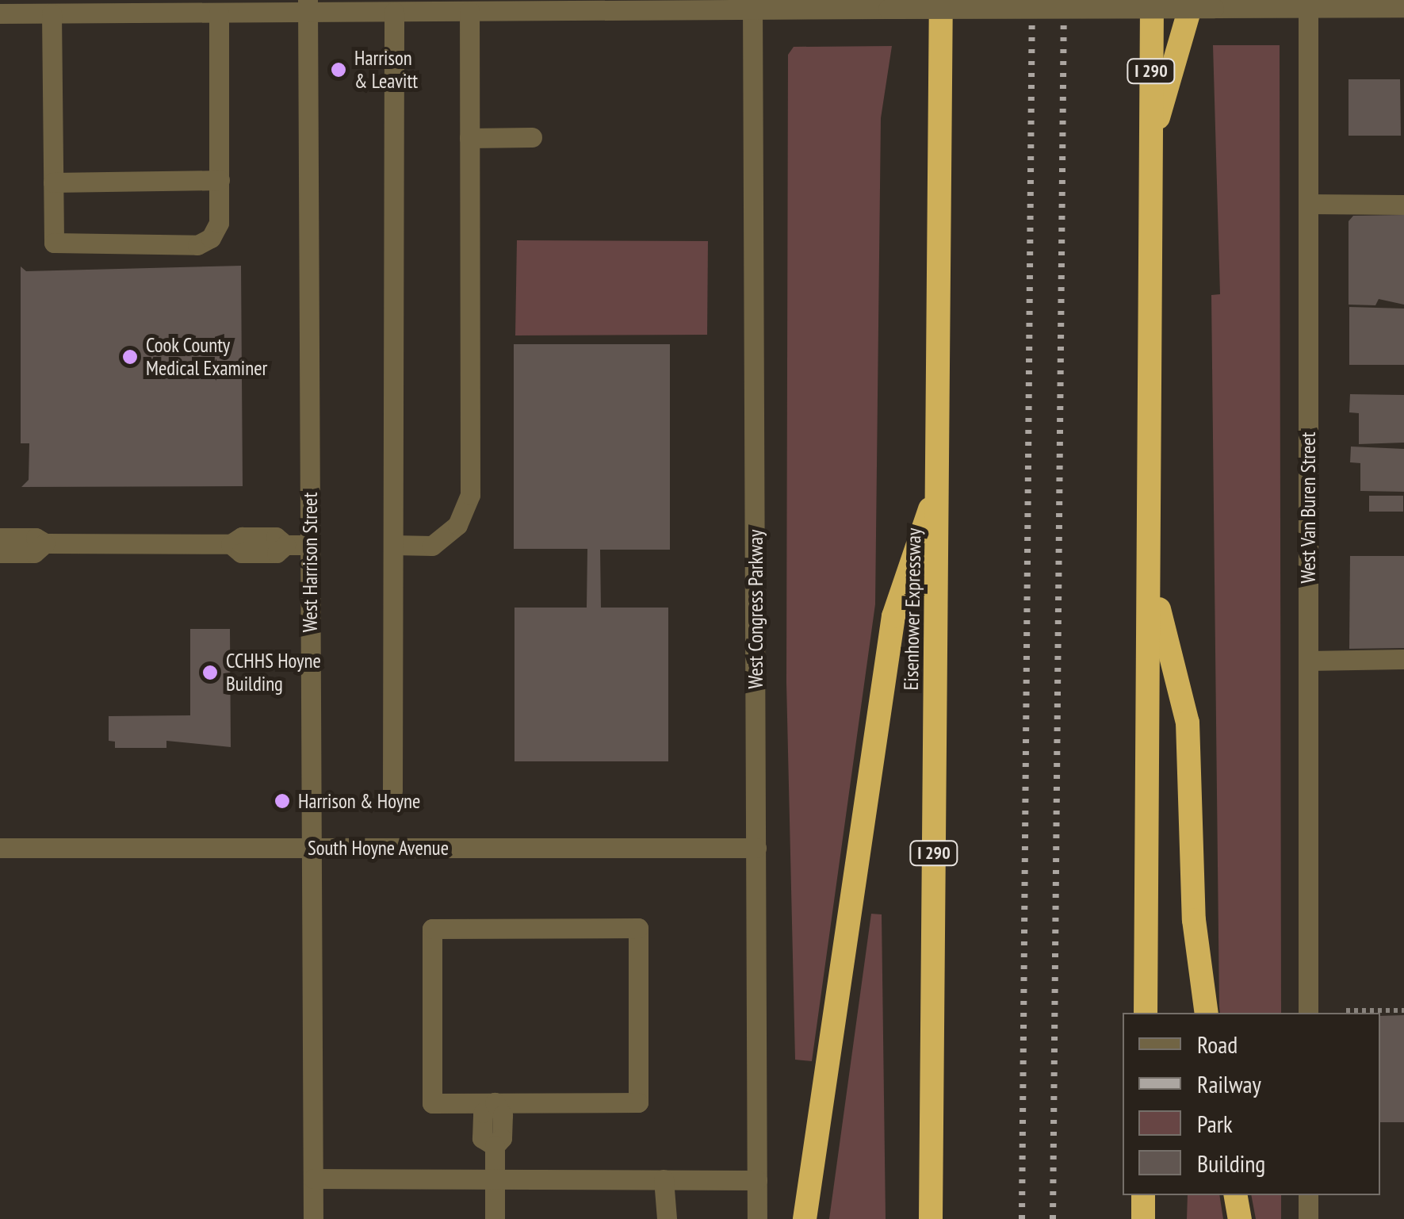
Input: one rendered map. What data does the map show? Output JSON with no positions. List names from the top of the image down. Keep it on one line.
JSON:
{"streets":{"highway":["I 290","Eisenhower Expressway"],"street":["West Van Buren Street","West Harrison Street","West Congress Parkway","South Hoyne Avenue"]},"crossings":[["West Harrison Street","South Hoyne Avenue"],["West Congress Parkway","South Hoyne Avenue"]],"places":["Harrison & Leavitt","Cook County Medical Examiner","CCHHS Hoyne Building","Harrison & Hoyne"],"legend":["Road","Railway","Park","Building"]}
